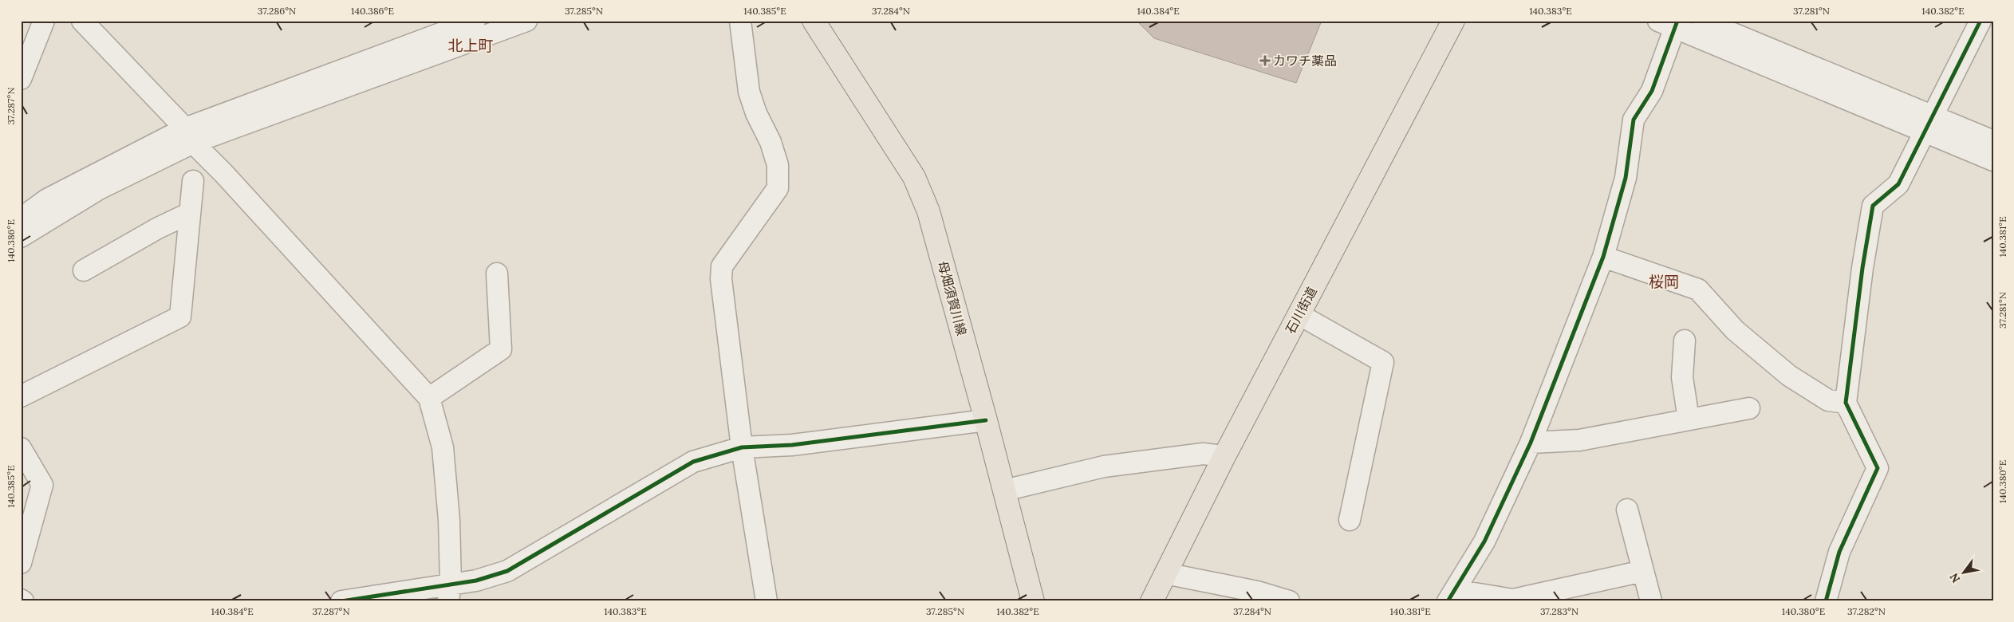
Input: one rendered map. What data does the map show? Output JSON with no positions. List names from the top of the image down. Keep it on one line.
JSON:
{"streets":{"main road":["母畑須賀川線","石川街道"]},"districts":["北上町","桜岡"],"places":{"health":["カワチ薬品"]},"north":"bottom left","coordinates":["37.286°N","140.386°E","37.285°N","140.385°E","37.284°N","140.384°E","140.383°E","37.281°N","140.382°E","37.287°N","140.381°E","140.380°E","37.283°N","37.282°N"]}
